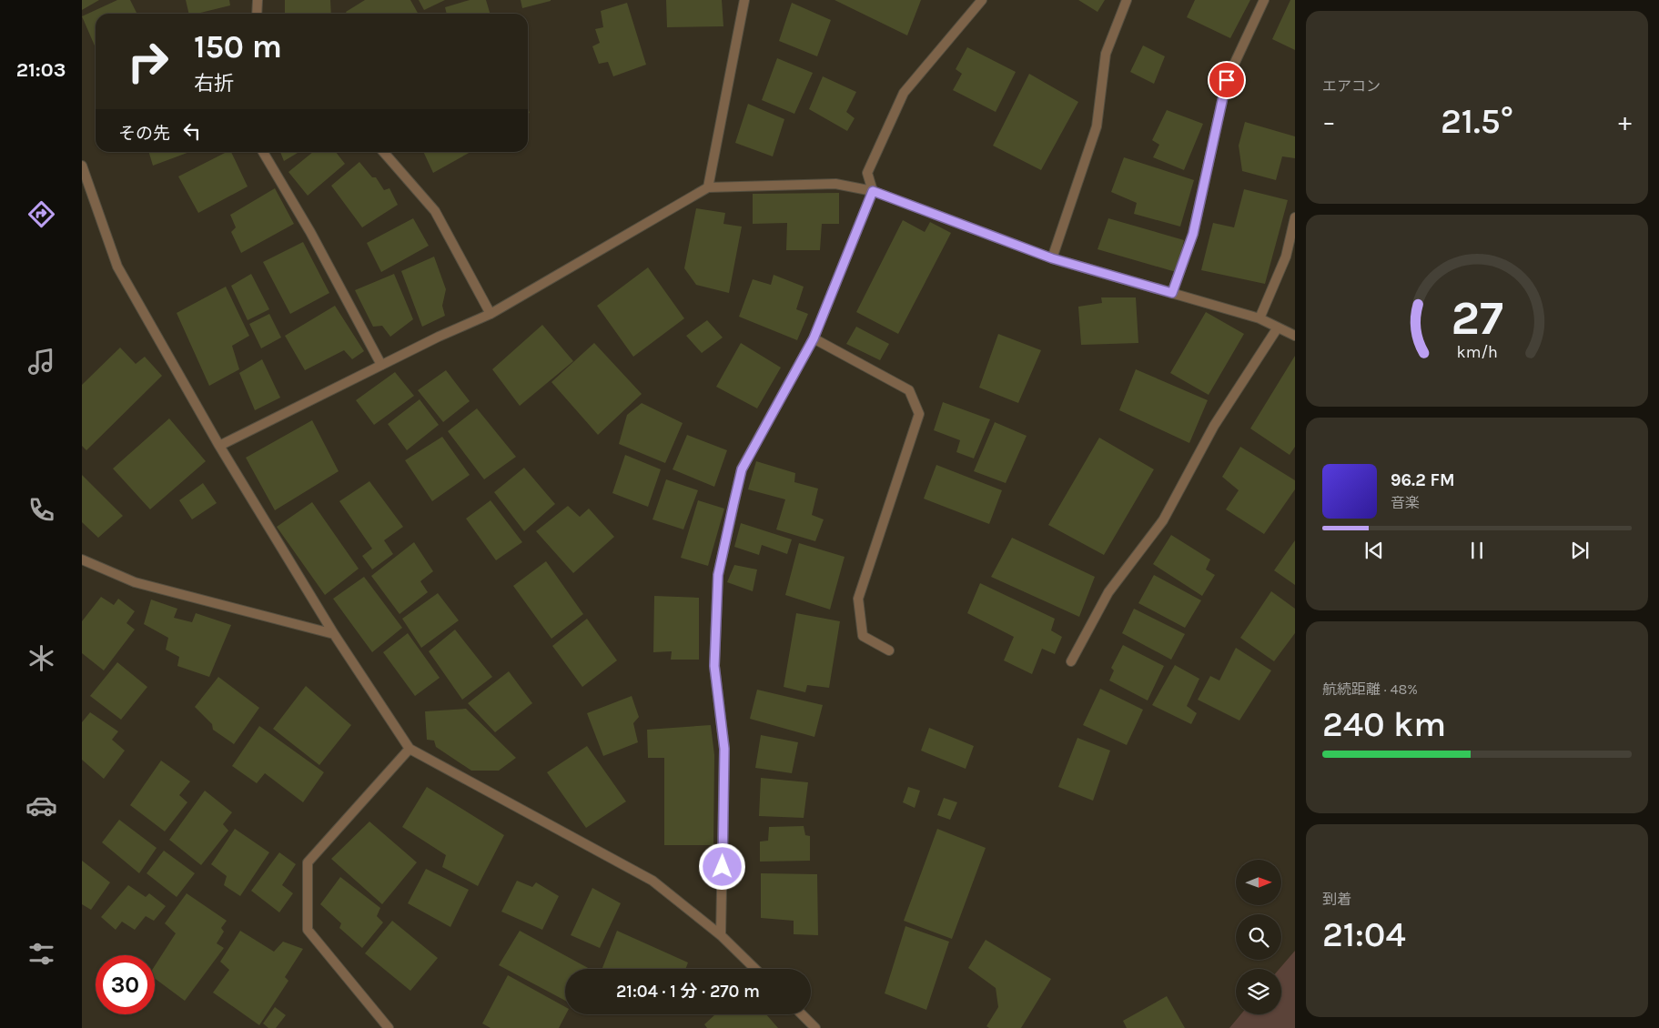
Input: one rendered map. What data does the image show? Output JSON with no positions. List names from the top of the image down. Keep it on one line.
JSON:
{"north":"right","page":{"tabs":"21:03","tile":["エアコン",["航続距離 · 48%","240 km"],["到着","21:04"]],"turn":["150 m","右折"],"heat":["−","21.5°","+"],"then":"その先","song":["96.2 FM","音楽"],"limit":"30","trip":"21:04 · 1 分 · 270 m","gauge":["27","km/h"]}}
